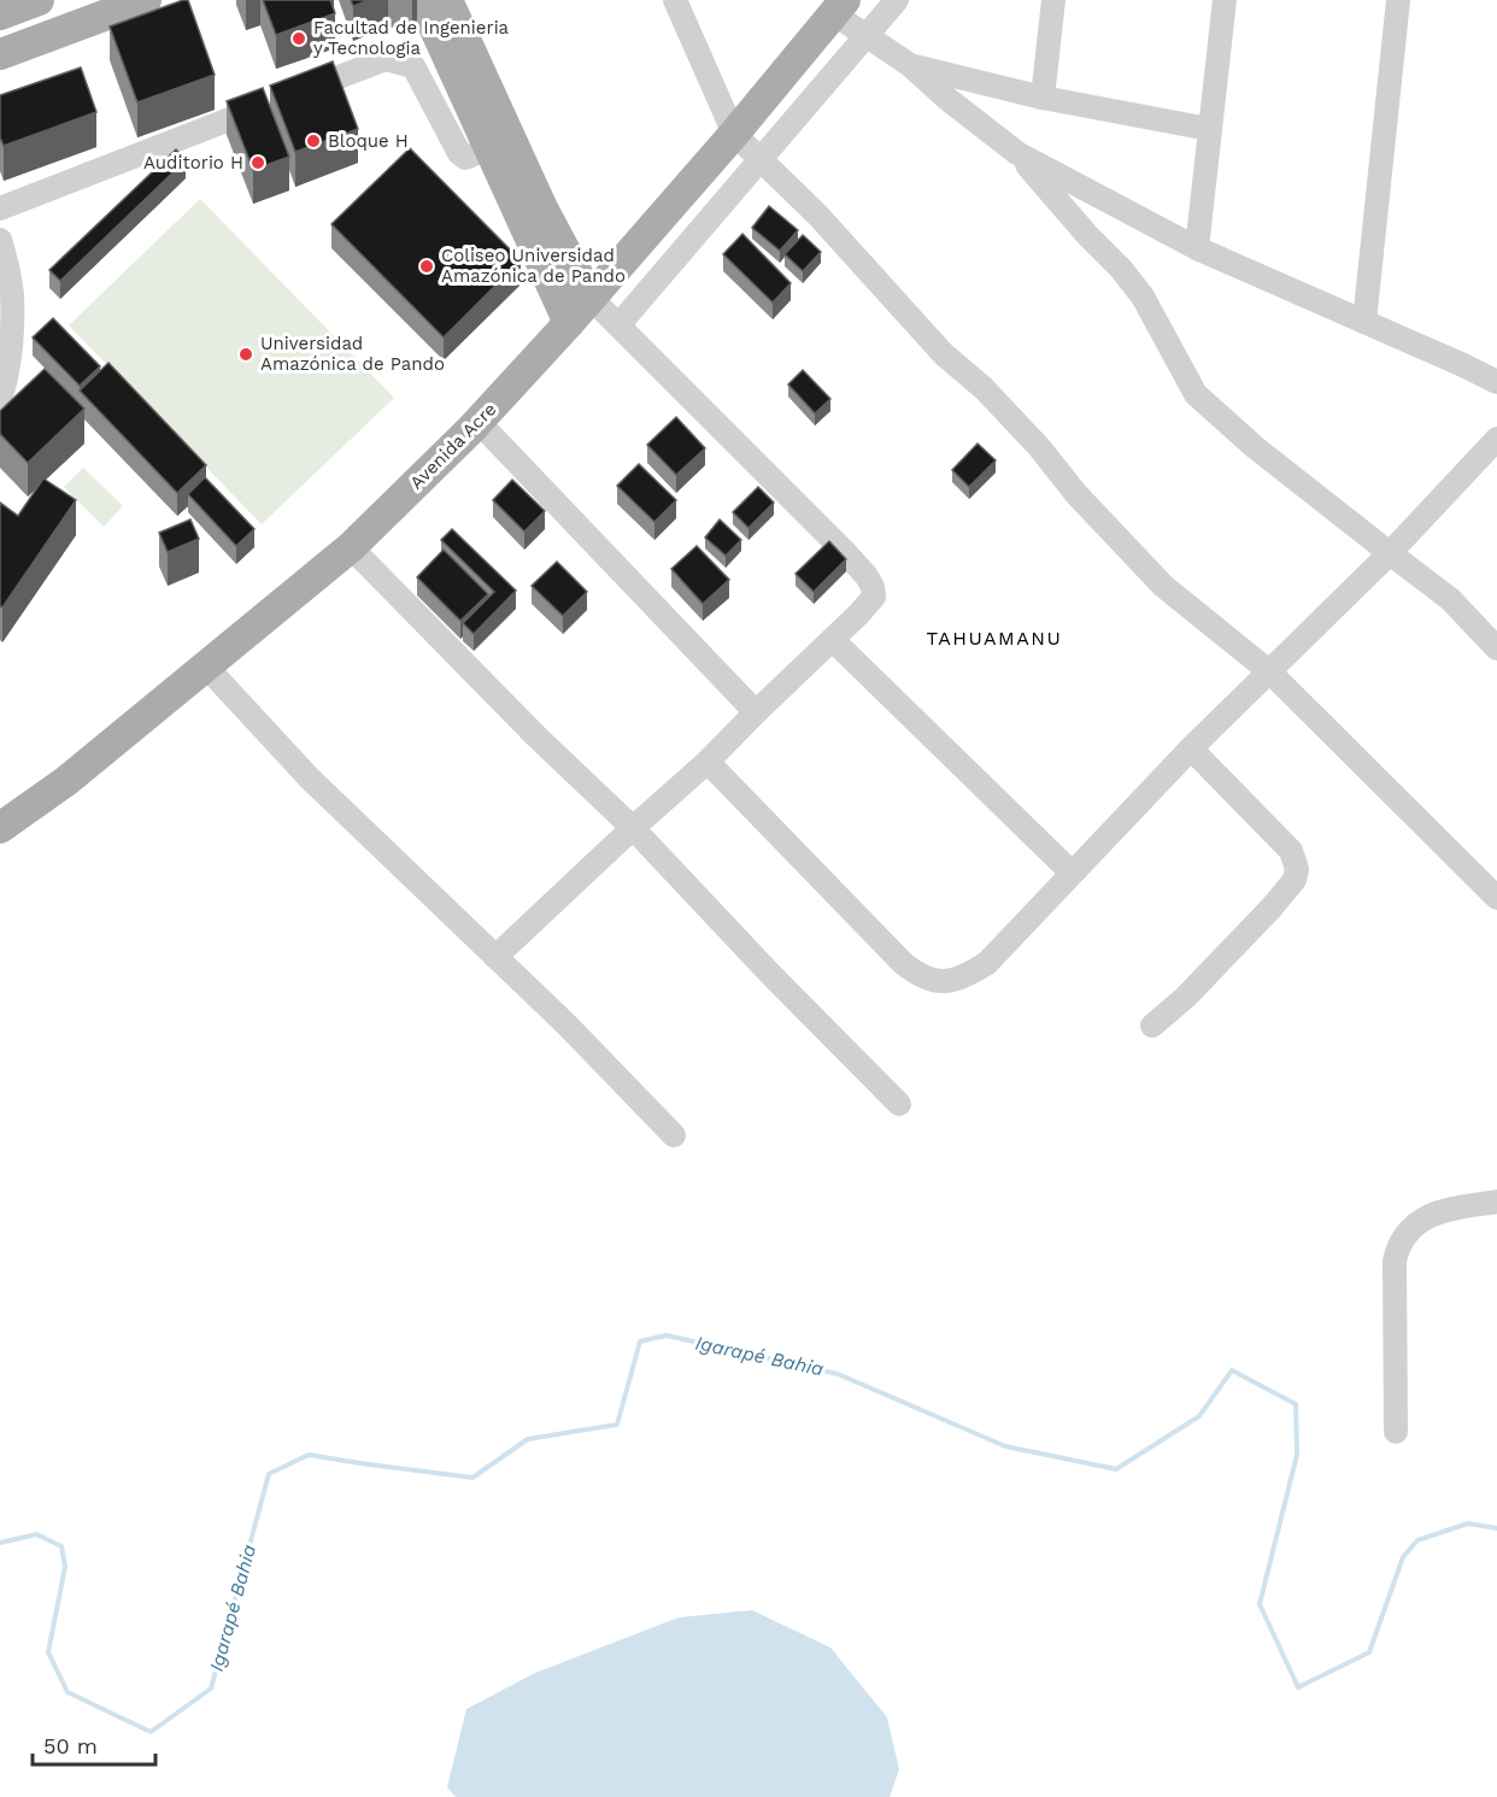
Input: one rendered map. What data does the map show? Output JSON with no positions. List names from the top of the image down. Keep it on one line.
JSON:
{"streets":{"main road":["Avenida Acre"]},"districts":["TAHUAMANU"],"water":["Igarapé Bahia"],"places":["Facultad de Ingenieria y Tecnologia","Bloque H","Auditorio H","Coliseo Universidad Amazónica de Pando","Universidad Amazónica de Pando"],"scale_bar":"50 m"}
